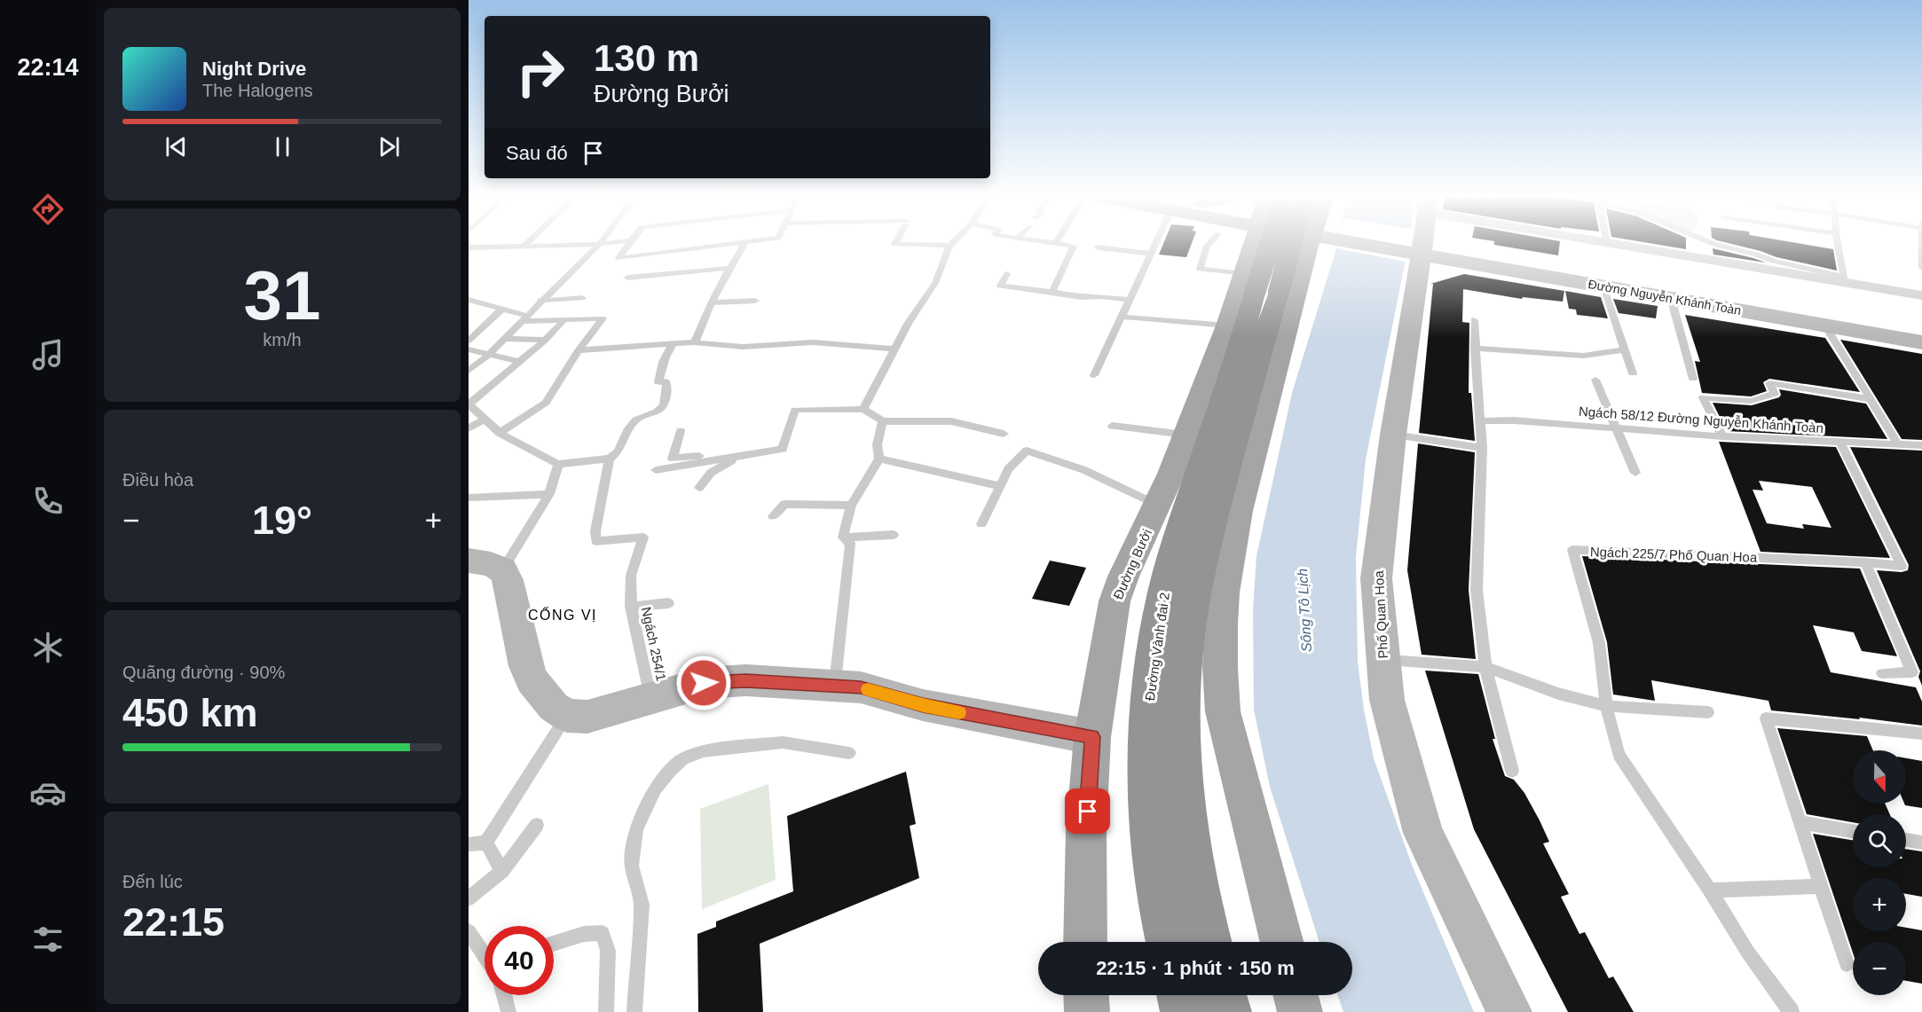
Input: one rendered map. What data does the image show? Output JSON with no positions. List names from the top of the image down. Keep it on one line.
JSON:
{"streets":{"highway":["Đường Vành đai 2"],"main road":["Đường Nguyễn Khánh Toàn","Đường Bưởi","Phố Quan Hoa"],"lane":["Ngách 58/12 Đường Nguyễn Khánh Toàn","Ngách 225/7 Phố Quan Hoa","Ngách 254/1"]},"crossings":[["Đường Nguyễn Khánh Toàn","Phố Quan Hoa"],["Ngách 58/12 Đường Nguyễn Khánh Toàn","Ngách 225/7 Phố Quan Hoa"],["Đường Bưởi","Đường Vành đai 2"]],"districts":["CỐNG VỊ"],"water":["Sông Tô Lịch"],"north":"bottom","page":{"tabs":"22:14","turn":["130 m","Đường Bưởi"],"song":["Night Drive","The Halogens"],"then":"Sau đó","tile":[["31","km/h"],"Điều hòa",["Quãng đường · 90%","450 km"],["Đến lúc","22:15"]],"heat":["−","19°","+"],"map_buttons":["+","−"],"limit":"40","trip":"22:15 · 1 phút · 150 m"}}
